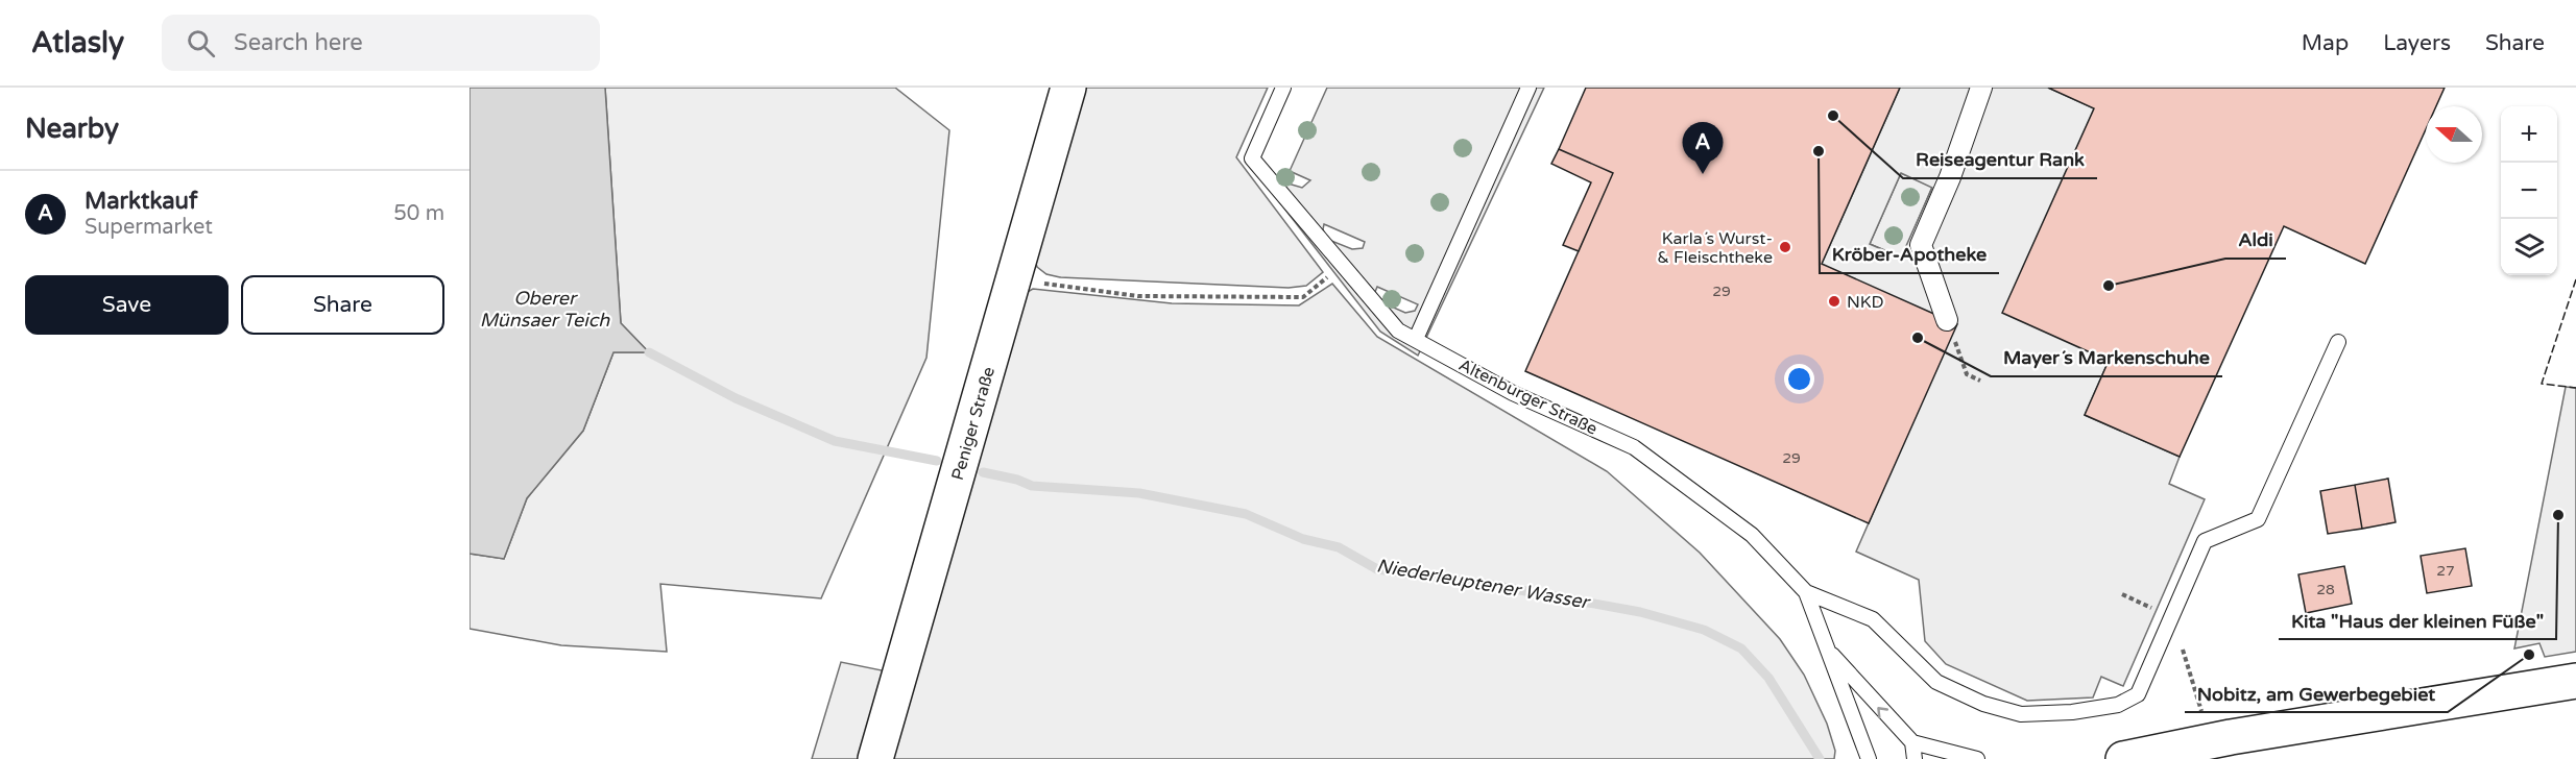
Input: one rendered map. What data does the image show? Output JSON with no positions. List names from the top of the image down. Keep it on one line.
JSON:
{"streets":{"street":["Peniger Straße"],"lane":["Altenburger Straße"]},"water":["Oberer Münsaer Teich","Niederleuptener Wasser"],"places":["Reiseagentur Rank","Kröber-Apotheke","Karla´s Wurst- & Fleischtheke","Aldi","NKD","Mayer´s Markenschuhe","Kita \"Haus der kleinen Füße\"","Nobitz, am Gewerbegebiet"],"house_numbers":["29","29","27","28"],"north":"left","page":{"header":"Atlasly","search":"Search here","nav":["Map","Layers","Share"],"heading":"Nearby","map_buttons":["+","−"],"pins":"A","list":[{"mark":"A","name":"Marktkauf","note":"Supermarket","value":"50 m"}],"buttons":["Save","Share"]}}
